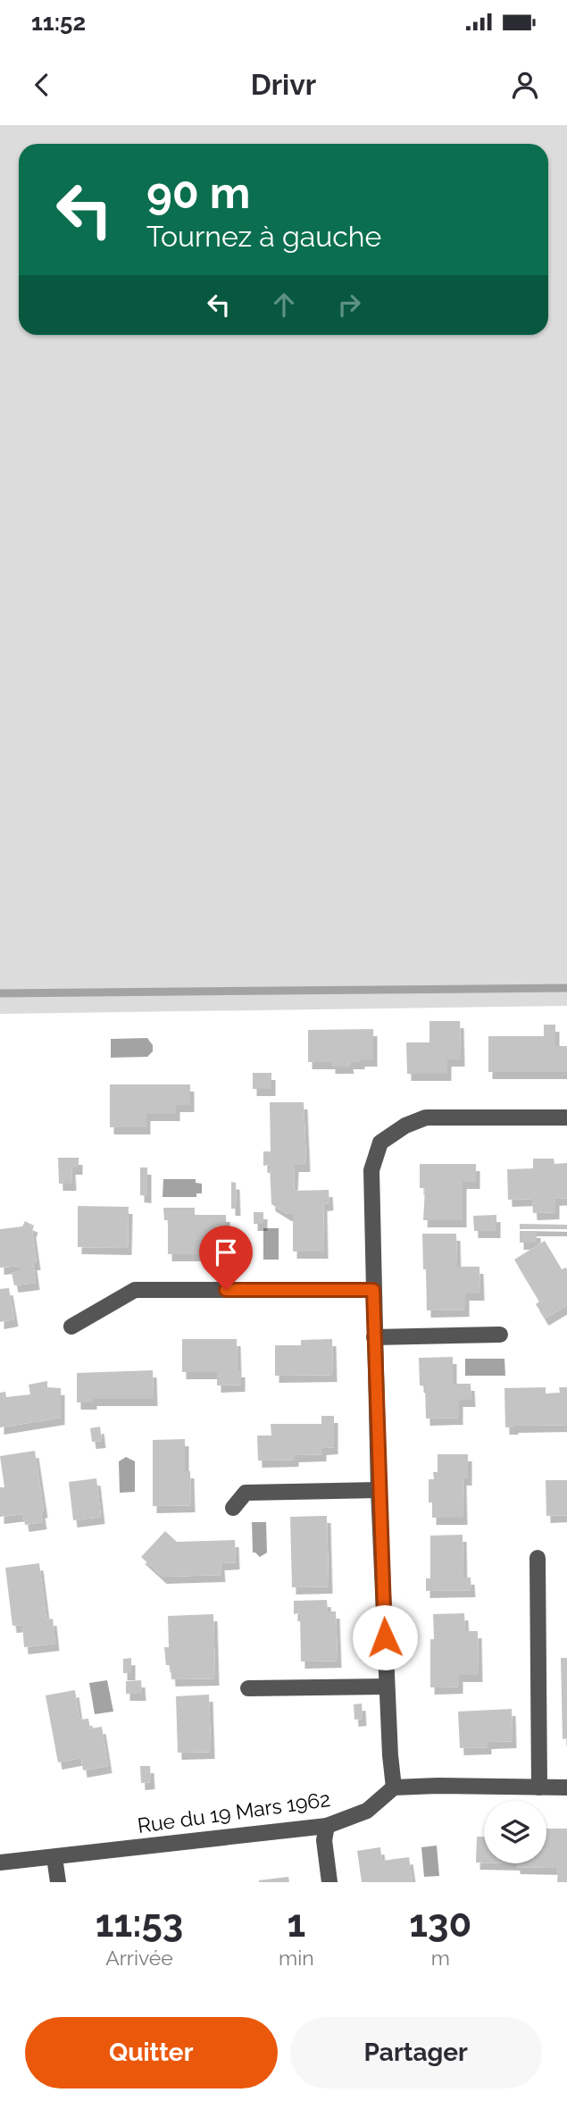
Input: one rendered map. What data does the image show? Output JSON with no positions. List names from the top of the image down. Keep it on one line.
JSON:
{"streets":{"street":["Rue du 19 Mars 1962"]},"page":{"status":"11:52","header":"Drivr","turn":["90 m","Tournez à gauche"],"eta":["11:53","Arrivée","1","min","130","m"],"buttons":["Quitter","Partager"]}}
